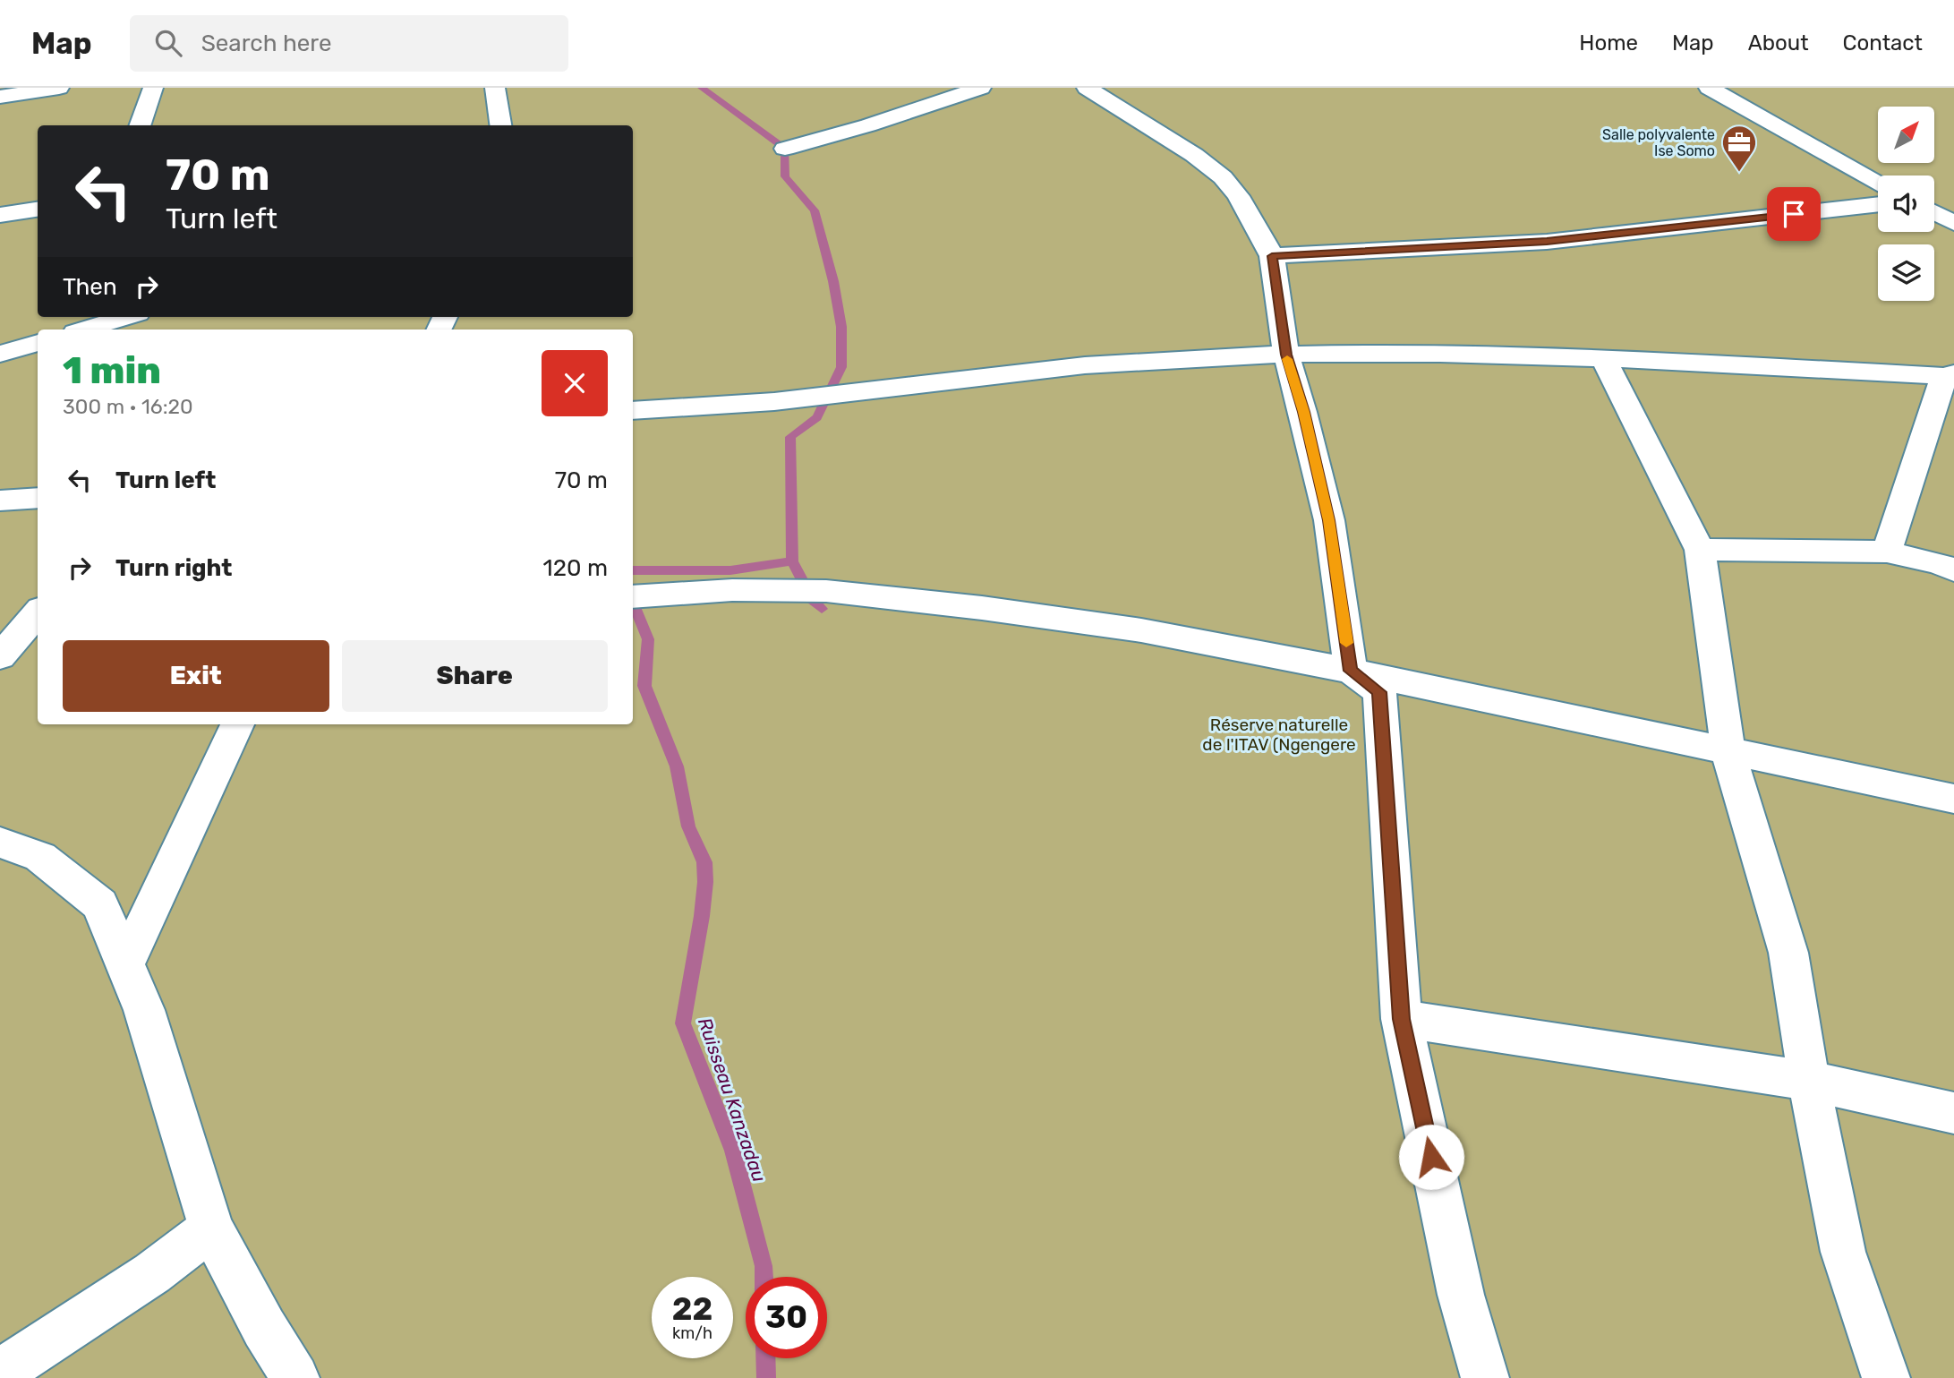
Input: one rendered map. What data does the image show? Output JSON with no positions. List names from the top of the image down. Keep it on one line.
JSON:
{"water":["Ruisseau Kanzadau"],"parks":["Réserve naturelle de l'ITAV (Ngengere"],"places":{"office":["Salle polyvalente Ise Somo"]},"north":"top right","page":{"header":"Map","search":"Search here","nav":["Home","Map","About","Contact"],"turn":["70 m","Turn left"],"then":"Then","heading":["1 min","300 m · 16:20"],"list":[{"name":"Turn left","value":"70 m"},{"name":"Turn right","value":"120 m"}],"buttons":["Exit","Share"],"speed":"22 km/h","limit":"30"}}
